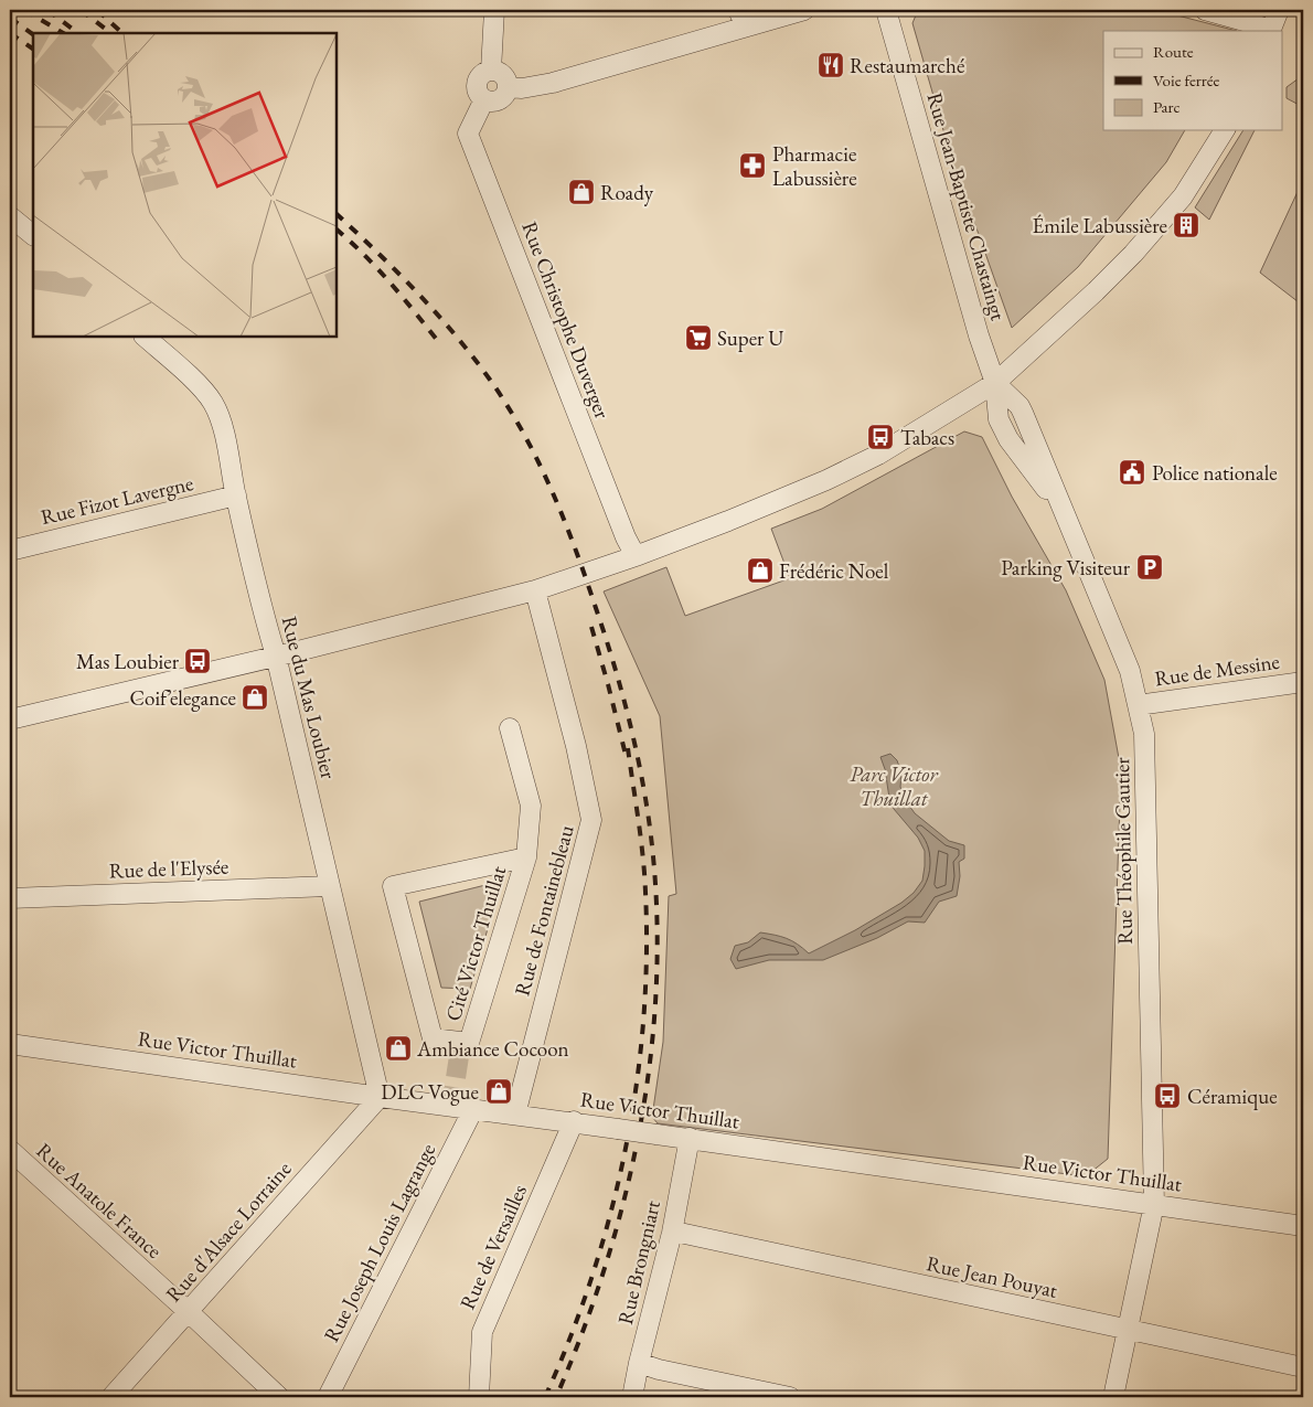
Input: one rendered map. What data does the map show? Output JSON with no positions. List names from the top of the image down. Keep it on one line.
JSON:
{"streets":{"street":["Rue Jean-Baptiste Chastaingt","Rue Christophe Duverger","Rue Fizot Lavergne","Rue de Messine","Rue du Mas Loubier","Rue Théophile Gautier","Rue de l'Elysée","Rue de Fontainebleau","Cité Victor Thuillat","Rue Victor Thuillat","Rue Anatole France","Rue d'Alsace Lorraine","Rue Joseph Louis Lagrange","Rue de Versailles","Rue Brongniart","Rue Jean Pouyat"]},"crossings":[["Rue Jean-Baptiste Chastaingt","Rue Théophile Gautier"],["Rue Fizot Lavergne","Rue du Mas Loubier"],["Rue de Messine","Rue Théophile Gautier"],["Rue du Mas Loubier","Rue de l'Elysée"],["Rue du Mas Loubier","Rue Victor Thuillat"],["Rue du Mas Loubier","Rue d'Alsace Lorraine"],["Rue Théophile Gautier","Rue Victor Thuillat"],["Rue Théophile Gautier","Rue Jean Pouyat"],["Rue de Fontainebleau","Rue Victor Thuillat"],["Rue Victor Thuillat","Rue d'Alsace Lorraine"],["Rue Victor Thuillat","Rue Joseph Louis Lagrange"],["Rue Victor Thuillat","Rue de Versailles"],["Rue Victor Thuillat","Rue Brongniart"],["Rue Anatole France","Rue d'Alsace Lorraine"],["Rue Brongniart","Rue Jean Pouyat"]],"parks":["Parc Victor Thuillat"],"places":{"restaurant":["Restaumarché"],"pharmacy":["Pharmacie Labussière"],"shop":["Roady","Frédéric Noel","Coif’elegance","Ambiance Cocoon","DLC Vogue"],"building":["Émile Labussière"],"supermarket":["Super U"],"bus stop":["Tabacs","Mas Loubier","Céramique"],"public building":["Police nationale"],"parking":["Parking Visiteur"]},"legend":["Route","Voie ferrée","Parc"]}
